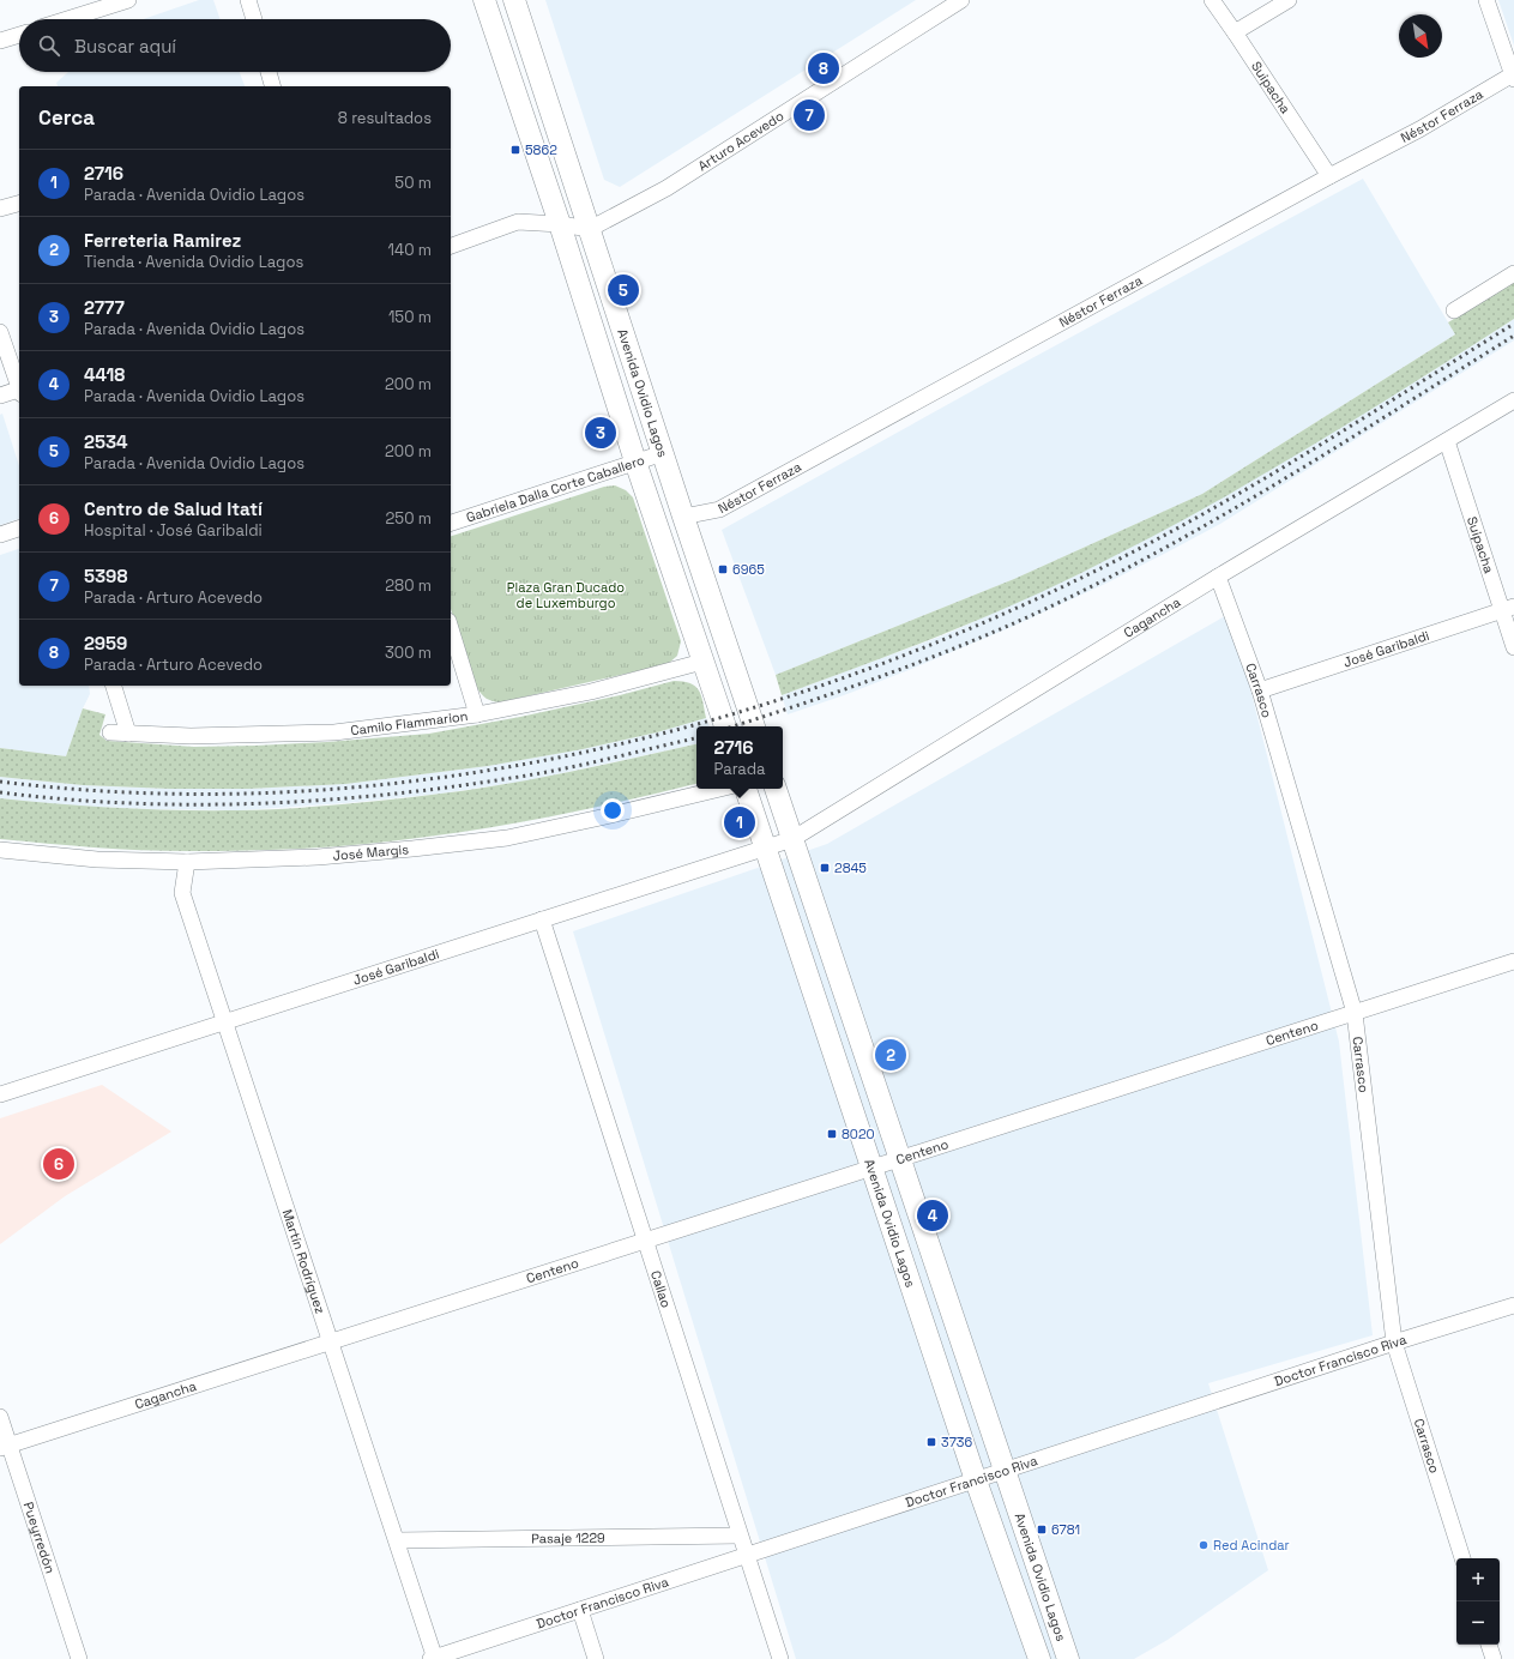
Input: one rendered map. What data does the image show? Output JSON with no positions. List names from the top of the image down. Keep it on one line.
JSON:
{"streets":{"main road":["Avenida Ovidio Lagos"],"street":["Suipacha","Néstor Ferraza","Arturo Acevedo","Gabriela Dalla Corte Caballero","Cagancha","José Garibaldi","Carrasco","Camilo Flammarion","José Margis","Centeno","Martín Rodríguez","Callao","Doctor Francisco Riva","Pueyrredón","Pasaje 1229"]},"crossings":[["Suipacha","Néstor Ferraza"],["Suipacha","Cagancha"],["Suipacha","José Garibaldi"],["Néstor Ferraza","Avenida Ovidio Lagos"],["Arturo Acevedo","Avenida Ovidio Lagos"],["Avenida Ovidio Lagos","Gabriela Dalla Corte Caballero"],["Avenida Ovidio Lagos","Cagancha"],["Avenida Ovidio Lagos","José Garibaldi"],["Avenida Ovidio Lagos","Camilo Flammarion"],["Avenida Ovidio Lagos","Centeno"],["Avenida Ovidio Lagos","Doctor Francisco Riva"],["Cagancha","José Garibaldi"],["Cagancha","Carrasco"],["Cagancha","Centeno"],["Cagancha","Martín Rodríguez"],["Cagancha","Pueyrredón"],["José Garibaldi","Carrasco"],["José Garibaldi","Martín Rodríguez"],["José Garibaldi","Callao"],["Carrasco","Centeno"],["Carrasco","Doctor Francisco Riva"],["José Margis","Martín Rodríguez"],["Centeno","Martín Rodríguez"],["Centeno","Callao"],["Martín Rodríguez","Doctor Francisco Riva"],["Martín Rodríguez","Pasaje 1229"],["Callao","Doctor Francisco Riva"],["Callao","Pasaje 1229"]],"parks":["Plaza Gran Ducado de Luxemburgo"],"places":{"transit":["5862","6965","2845","8020","3736","6781"],"other":["Red Acindar"]},"north":"bottom right","page":{"search":"Buscar aquí","pins":["8","7","5","3","1","2","6","4"],"heading":["Cerca","8 resultados"],"list":[{"mark":"1","name":"2716","note":"Parada · Avenida Ovidio Lagos","value":"50 m"},{"mark":"2","name":"Ferreteria Ramirez","note":"Tienda · Avenida Ovidio Lagos","value":"140 m"},{"mark":"3","name":"2777","note":"Parada · Avenida Ovidio Lagos","value":"150 m"},{"mark":"4","name":"4418","note":"Parada · Avenida Ovidio Lagos","value":"200 m"},{"mark":"5","name":"2534","note":"Parada · Avenida Ovidio Lagos","value":"200 m"},{"mark":"6","name":"Centro de Salud Itatí","note":"Hospital · José Garibaldi","value":"250 m"},{"mark":"7","name":"5398","note":"Parada · Arturo Acevedo","value":"280 m"},{"mark":"8","name":"2959","note":"Parada · Arturo Acevedo","value":"300 m"}],"popup":["2716","Parada"],"map_buttons":["+","−"]}}
